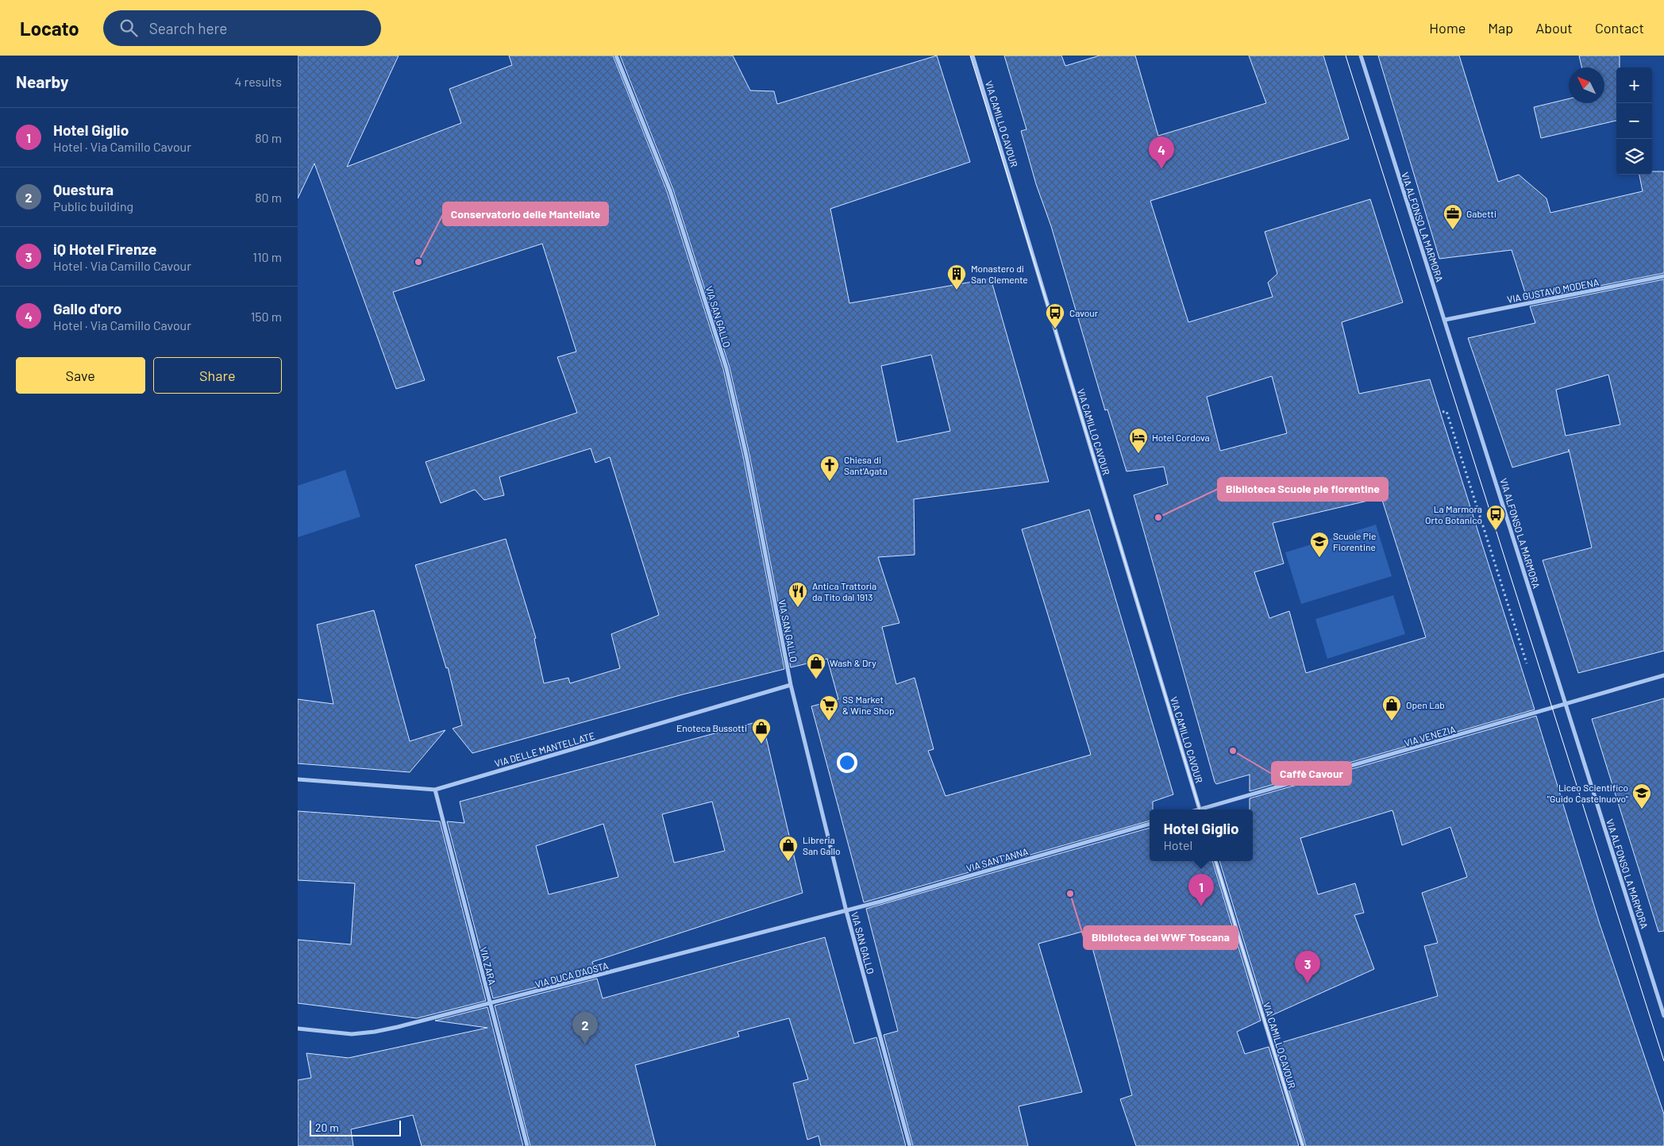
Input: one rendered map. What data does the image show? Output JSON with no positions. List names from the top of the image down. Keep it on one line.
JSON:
{"streets":{"street":["VIA CAMILLO CAVOUR","VIA ALFONSO LA MARMORA","VIA GUSTAVO MODENA","VIA SAN GALLO","VIA VENEZIA","VIA DELLE MANTELLATE","VIA SANT'ANNA","VIA ZARA","VIA DUCA D'AOSTA"]},"crossings":[["VIA ALFONSO LA MARMORA","VIA GUSTAVO MODENA"],["VIA ALFONSO LA MARMORA","VIA VENEZIA"],["VIA SAN GALLO","VIA DELLE MANTELLATE"],["VIA SAN GALLO","VIA SANT'ANNA"],["VIA SAN GALLO","VIA DUCA D'AOSTA"],["VIA DELLE MANTELLATE","VIA ZARA"],["VIA SANT'ANNA","VIA DUCA D'AOSTA"],["VIA ZARA","VIA DUCA D'AOSTA"]],"places":{"office":["Gabetti"],"other":["Conservatorio delle Mantellate","Biblioteca Scuole pie fiorentine","Caffè Cavour","Biblioteca del WWF Toscana"],"building":["Monastero di San Clemente"],"bus stop":["Cavour","La Marmora Orto Botanico"],"hotel":["Hotel Cordova"],"church":["Chiesa di Sant'Agata"],"school or university":["Scuole Pie Fiorentine","Liceo Scientifico \"Guido Castelnuovo\""],"restaurant":["Antica Trattoria da Tito dal 1913"],"shop":["Wash & Dry","Open Lab","Enoteca Bussotti","Libreria San Gallo"],"supermarket":["SS Market & Wine Shop"]},"scale_bar":"20 m","north":"top left","page":{"header":"Locato","search":"Search here","nav":["Home","Map","About","Contact"],"heading":["Nearby","4 results"],"map_buttons":["+","−"],"list":[{"mark":"1","name":"Hotel Giglio","note":"Hotel · Via Camillo Cavour","value":"80 m"},{"mark":"2","name":"Questura","note":"Public building","value":"80 m"},{"mark":"3","name":"iQ Hotel Firenze","note":"Hotel · Via Camillo Cavour","value":"110 m"},{"mark":"4","name":"Gallo d'oro","note":"Hotel · Via Camillo Cavour","value":"150 m"}],"pins":["4","1","3","2"],"buttons":["Save","Share"],"popup":["Hotel Giglio","Hotel"],"scale":"20 m"}}
